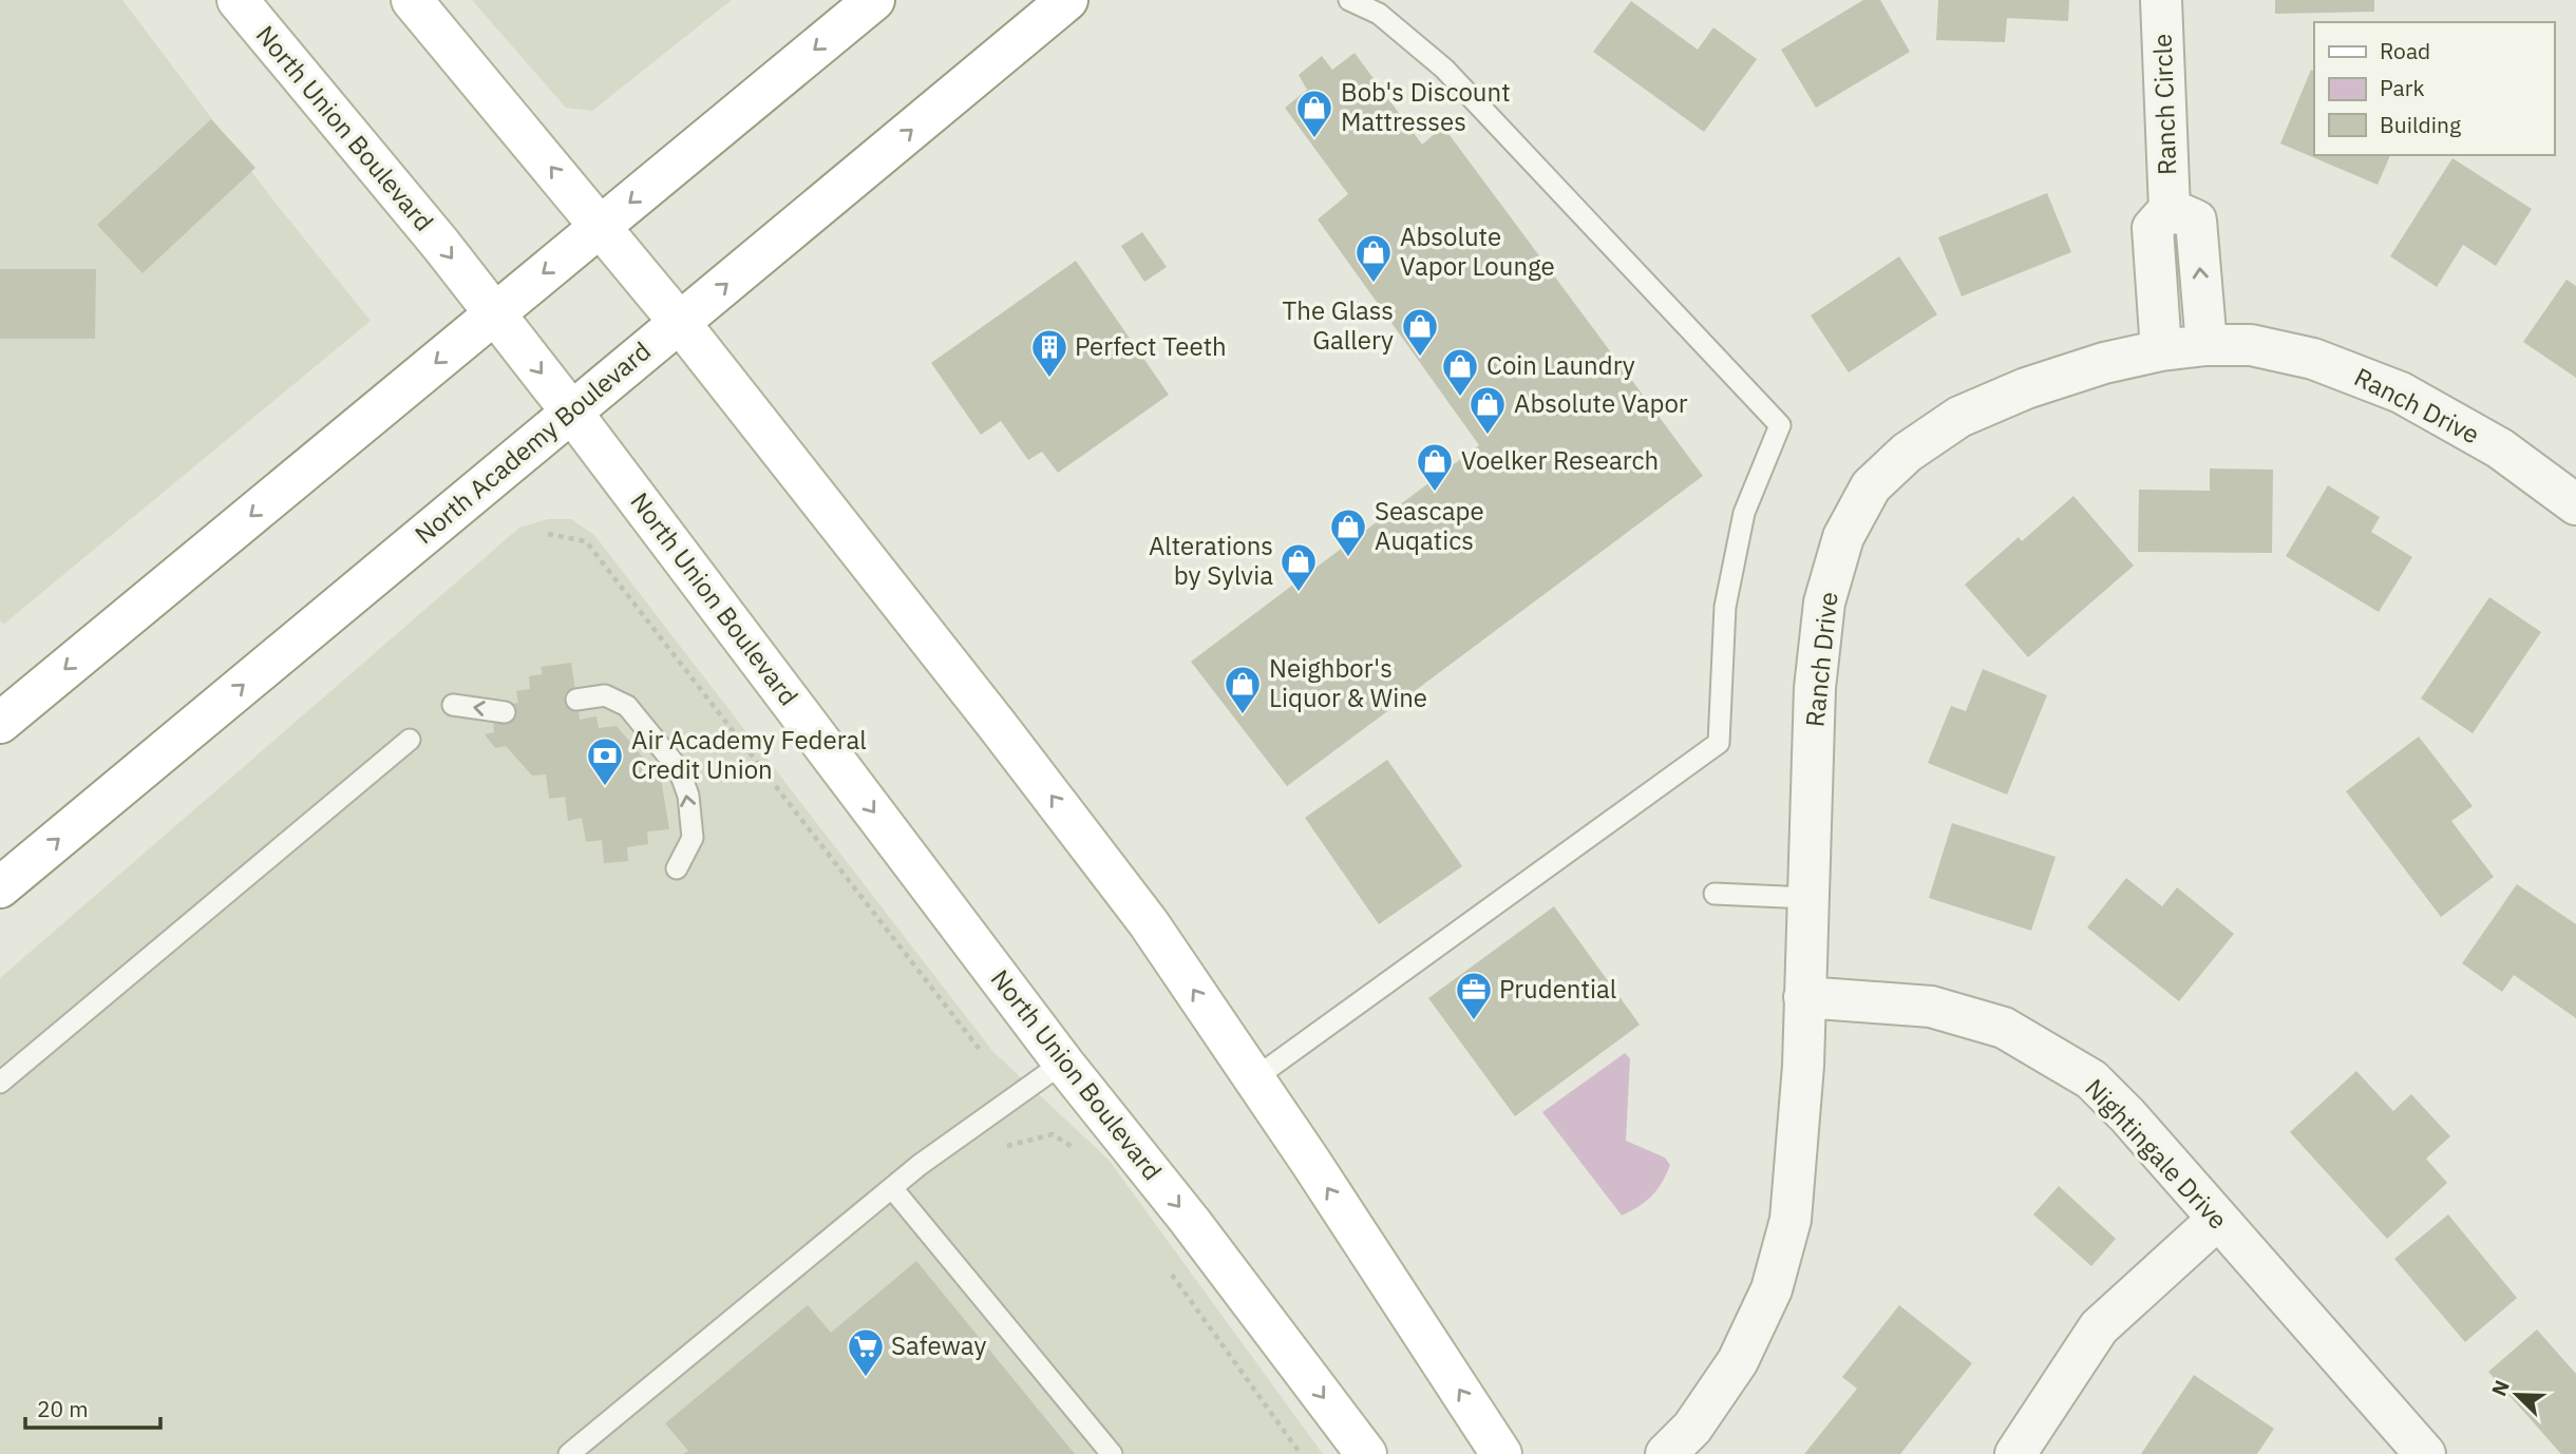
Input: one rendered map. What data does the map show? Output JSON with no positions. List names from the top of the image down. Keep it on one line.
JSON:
{"streets":{"main road":["North Union Boulevard","North Academy Boulevard"],"street":["Ranch Circle","Ranch Drive","Nightingale Drive"]},"crossings":[["Ranch Circle","Ranch Drive"],["North Union Boulevard","North Academy Boulevard"],["Ranch Drive","Nightingale Drive"]],"places":{"shop":["Bob's Discount Mattresses","Absolute Vapor Lounge","The Glass Gallery","Coin Laundry","Absolute Vapor","Voelker Research","Seascape Auqatics","Alterations by Sylvia","Neighbor's Liquor & Wine"],"building":["Perfect Teeth"],"bank":["Air Academy Federal Credit Union"],"office":["Prudential"],"supermarket":["Safeway"]},"legend":["Road","Park","Building"],"scale_bar":"20 m","north":"top left"}
